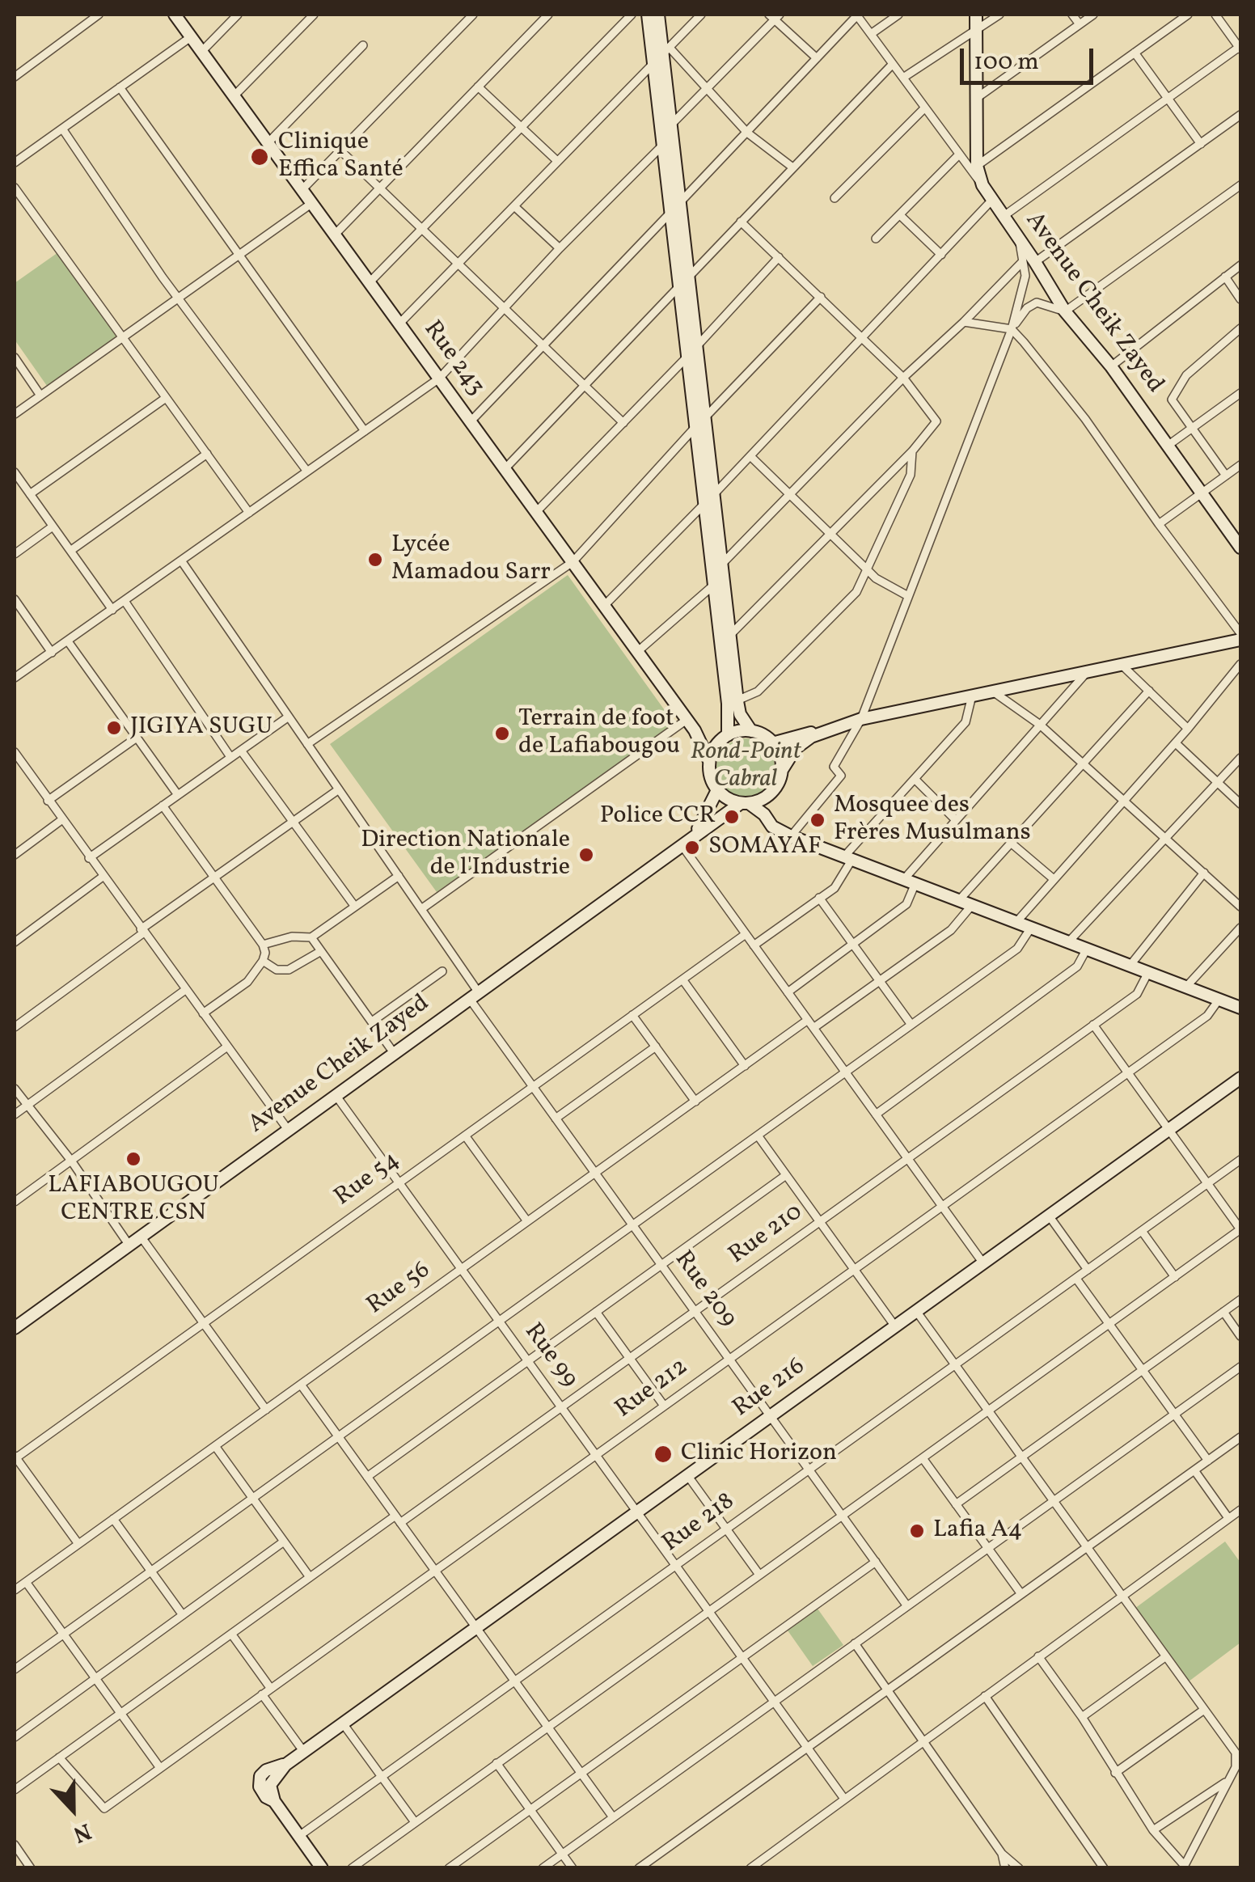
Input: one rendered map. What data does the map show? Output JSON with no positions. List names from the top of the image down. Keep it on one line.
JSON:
{"streets":{"street":["Avenue Cheik Zayed","Rue 243","Rue 54","Rue 210","Rue 56","Rue 209","Rue 99","Rue 216","Rue 212","Rue 218"]},"crossings":[["Avenue Cheik Zayed","Rue 243"],["Avenue Cheik Zayed","Rue 209"],["Avenue Cheik Zayed","Rue 99"],["Rue 54","Rue 209"],["Rue 54","Rue 99"],["Rue 210","Rue 209"],["Rue 210","Rue 99"],["Rue 210","Rue 212"],["Rue 56","Rue 209"],["Rue 56","Rue 99"],["Rue 209","Rue 216"],["Rue 209","Rue 212"],["Rue 209","Rue 218"],["Rue 99","Rue 216"],["Rue 99","Rue 212"],["Rue 99","Rue 218"],["Rue 216","Rue 218"]],"parks":["Rond-Point Cabral"],"places":["Clinique Effica Santé","Lycée Mamadou Sarr","JIGIYA SUGU","Terrain de foot de Lafiabougou","Police CCR","Mosquee des Frères Musulmans","SOMAYAF","Direction Nationale de l'Industrie","LAFIABOUGOU CENTRE CSN","Clinic Horizon","Lafia A4"],"scale_bar":"100 m","north":"bottom"}
